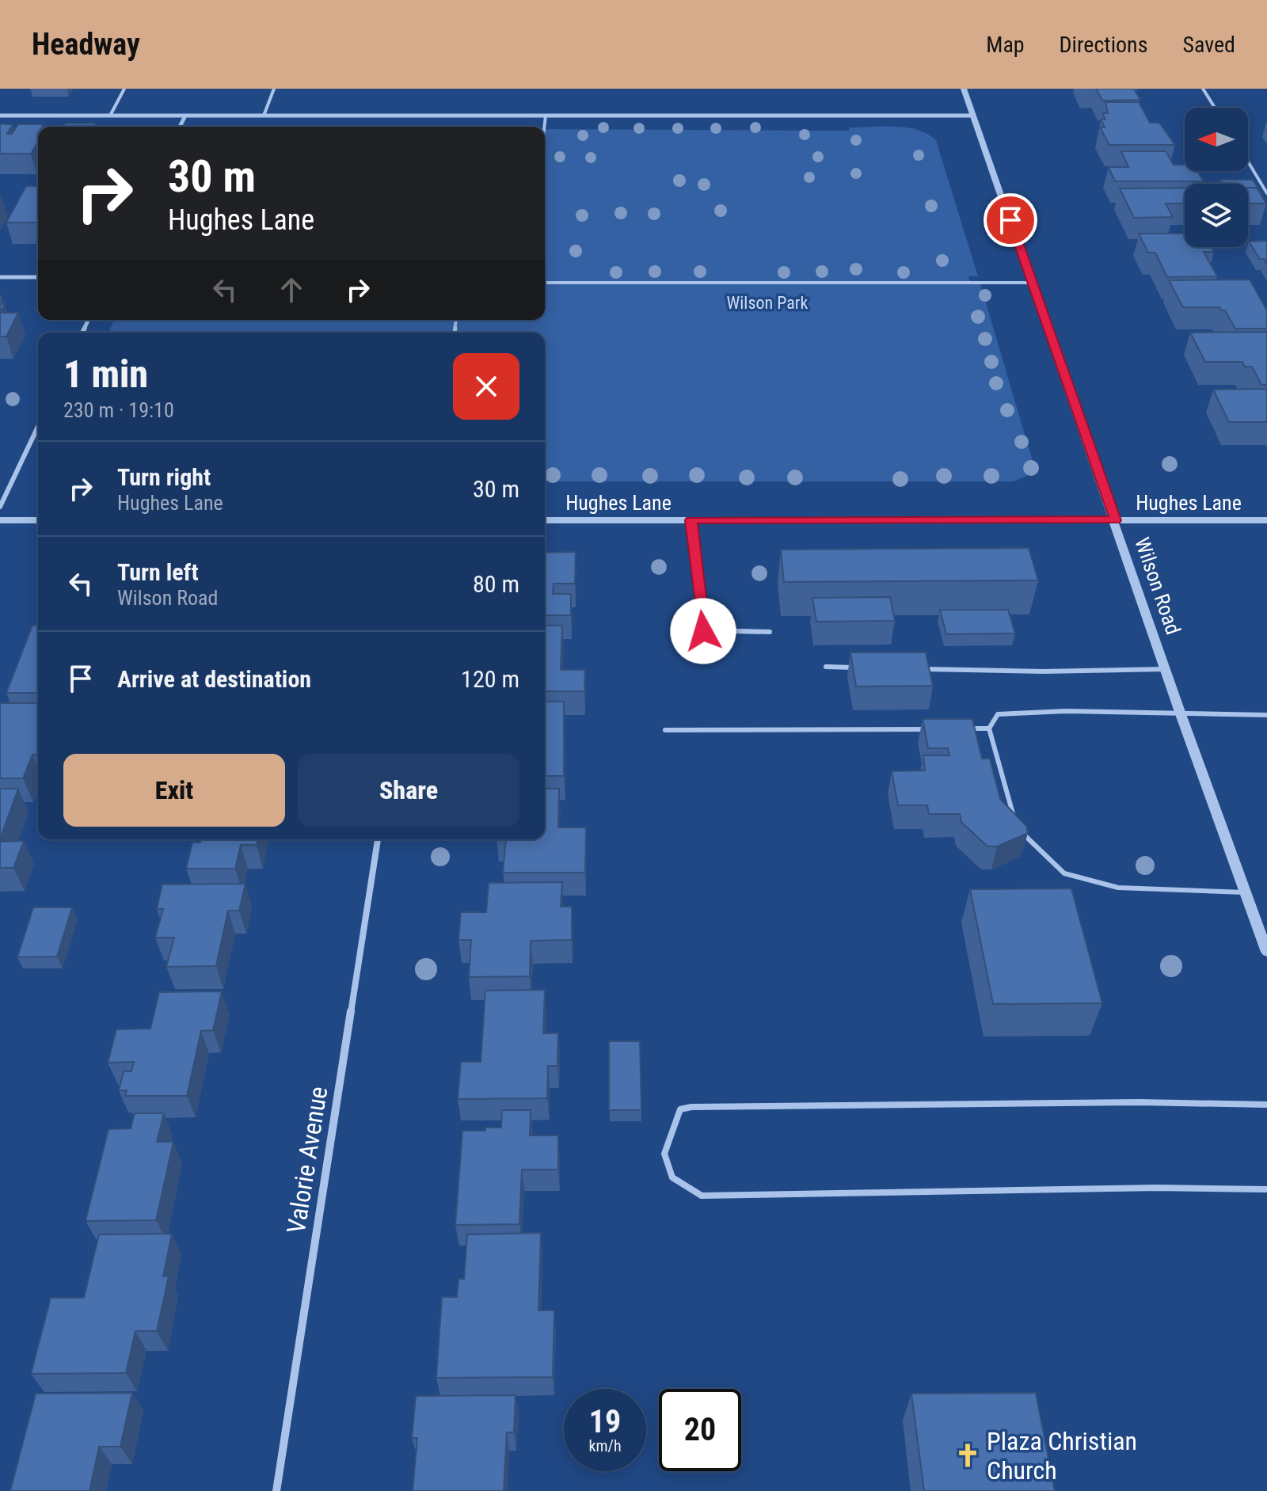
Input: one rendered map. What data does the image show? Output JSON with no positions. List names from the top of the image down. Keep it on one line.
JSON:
{"streets":{"street":["Hughes Lane","Wilson Road","Valorie Avenue"]},"crossings":[["Hughes Lane","Wilson Road"]],"parks":["Wilson Park"],"places":{"church":["Plaza Christian Church"]},"north":"left","page":{"header":"Headway","nav":["Map","Directions","Saved"],"turn":["30 m","Hughes Lane"],"heading":["1 min","230 m · 19:10"],"list":[{"name":"Turn right","note":"Hughes Lane","value":"30 m"},{"name":"Turn left","note":"Wilson Road","value":"80 m"},{"name":"Arrive at destination","value":"120 m"}],"buttons":["Exit","Share"],"speed":"19 km/h","limit":"20"}}
